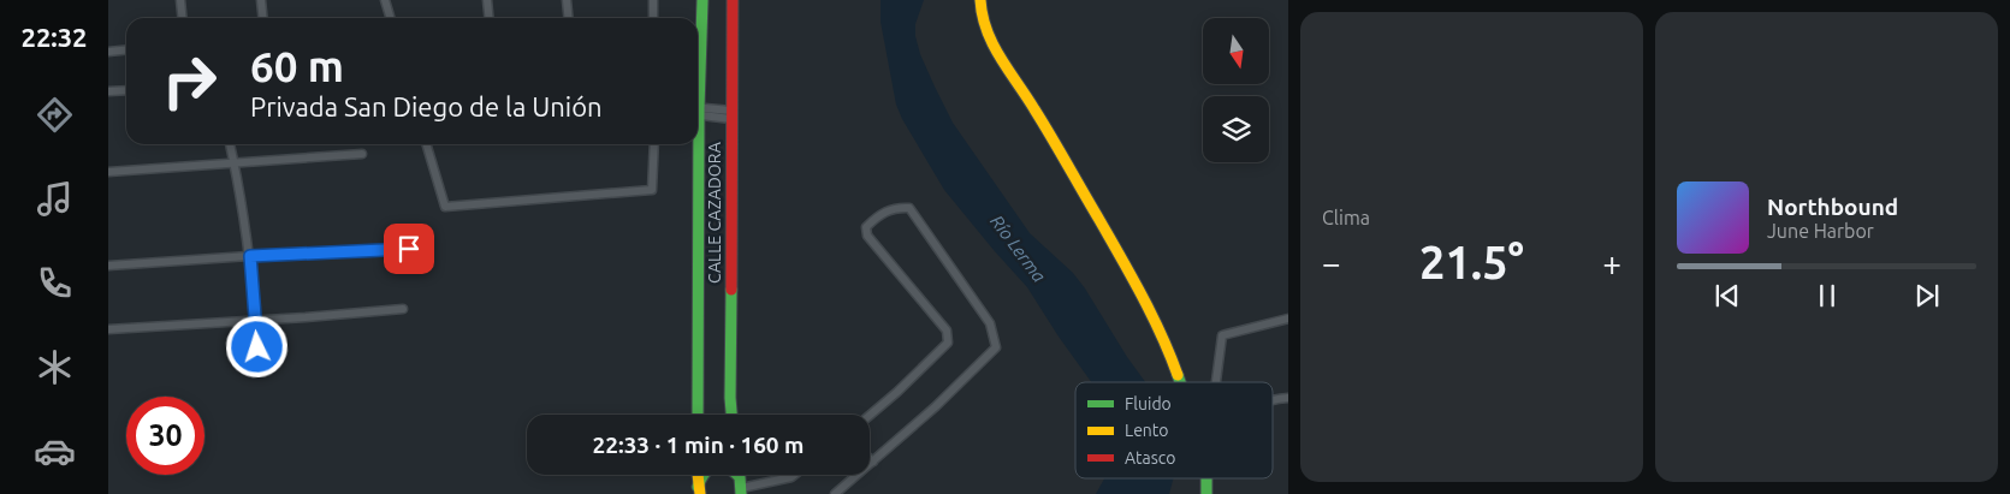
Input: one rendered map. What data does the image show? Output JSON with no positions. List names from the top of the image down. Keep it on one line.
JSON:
{"streets":{"street":["CALLE CAZADORA"]},"water":["Río Lerma"],"legend":["Fluido","Lento","Atasco"],"north":"bottom","page":{"tabs":"22:32","tile":"Clima","turn":["60 m","Privada San Diego de la Unión"],"song":["Northbound","June Harbor"],"heat":["−","21.5°","+"],"limit":"30","trip":"22:33 · 1 min · 160 m"}}
